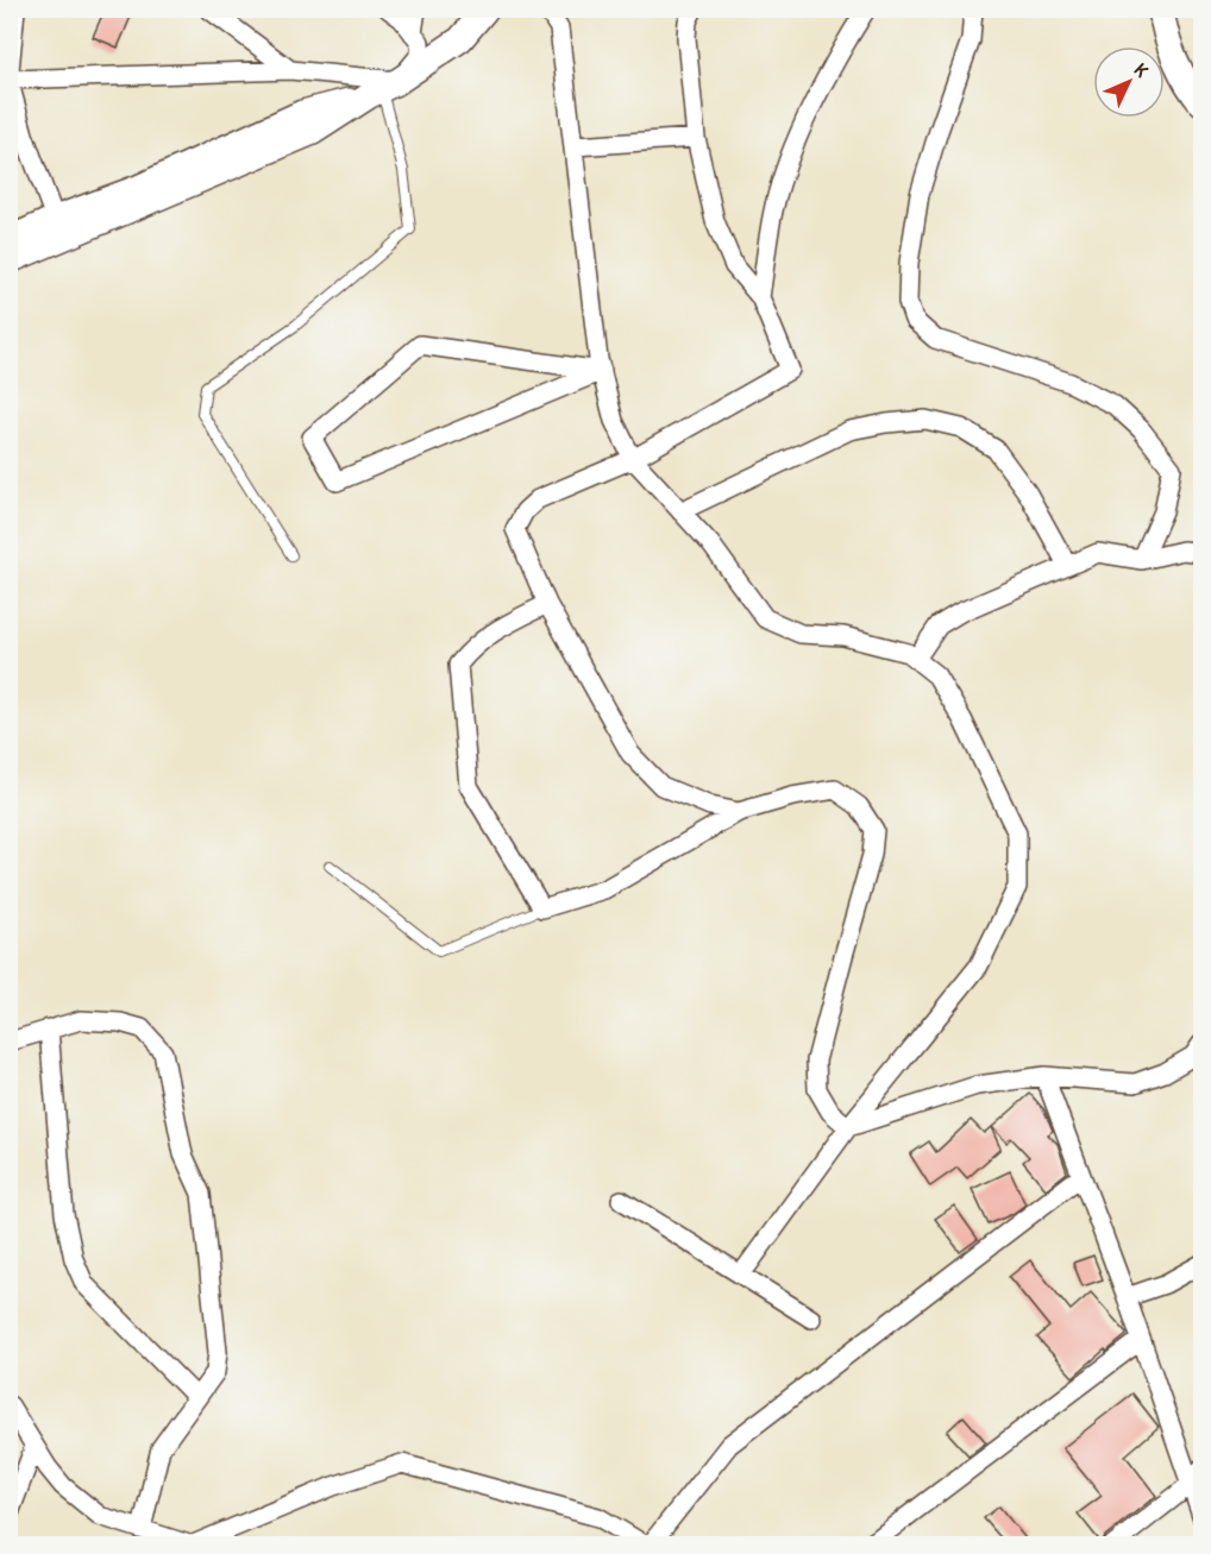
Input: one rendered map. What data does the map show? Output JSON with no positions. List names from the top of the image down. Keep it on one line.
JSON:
{"north":"top right"}
